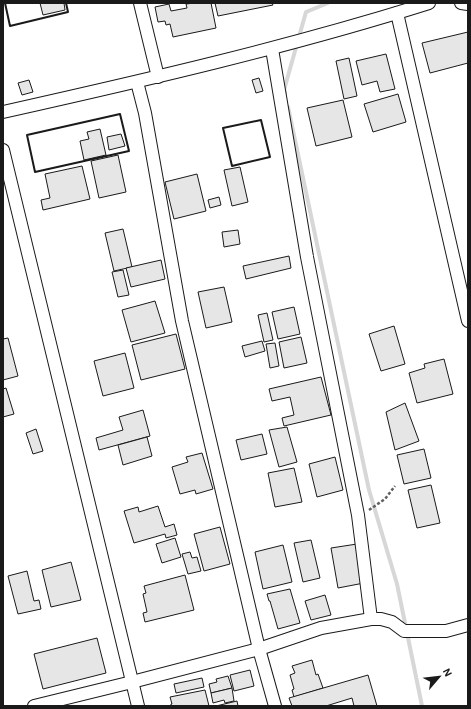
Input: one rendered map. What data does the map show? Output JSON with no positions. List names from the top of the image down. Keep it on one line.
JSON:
{"north":"top right"}
